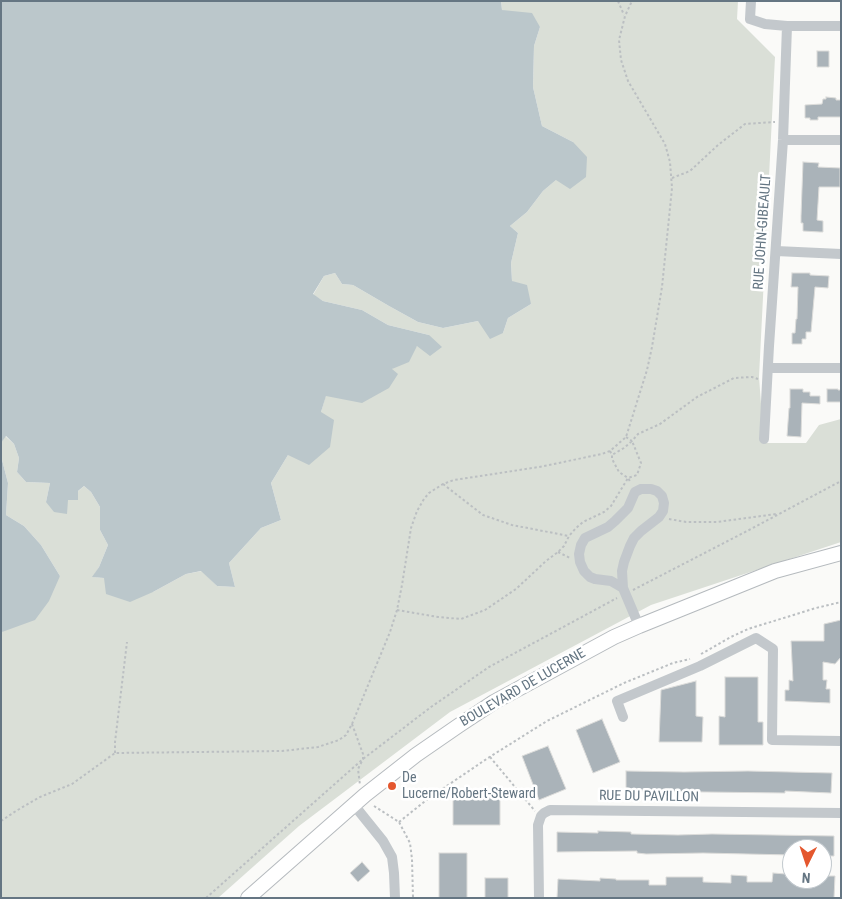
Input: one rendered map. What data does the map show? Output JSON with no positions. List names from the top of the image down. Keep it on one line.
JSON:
{"streets":{"main road":["BOULEVARD DE LUCERNE"],"street":["RUE JOHN-GIBEAULT","RUE DU PAVILLON"]},"places":["De Lucerne/Robert-Steward"],"north":"bottom"}
